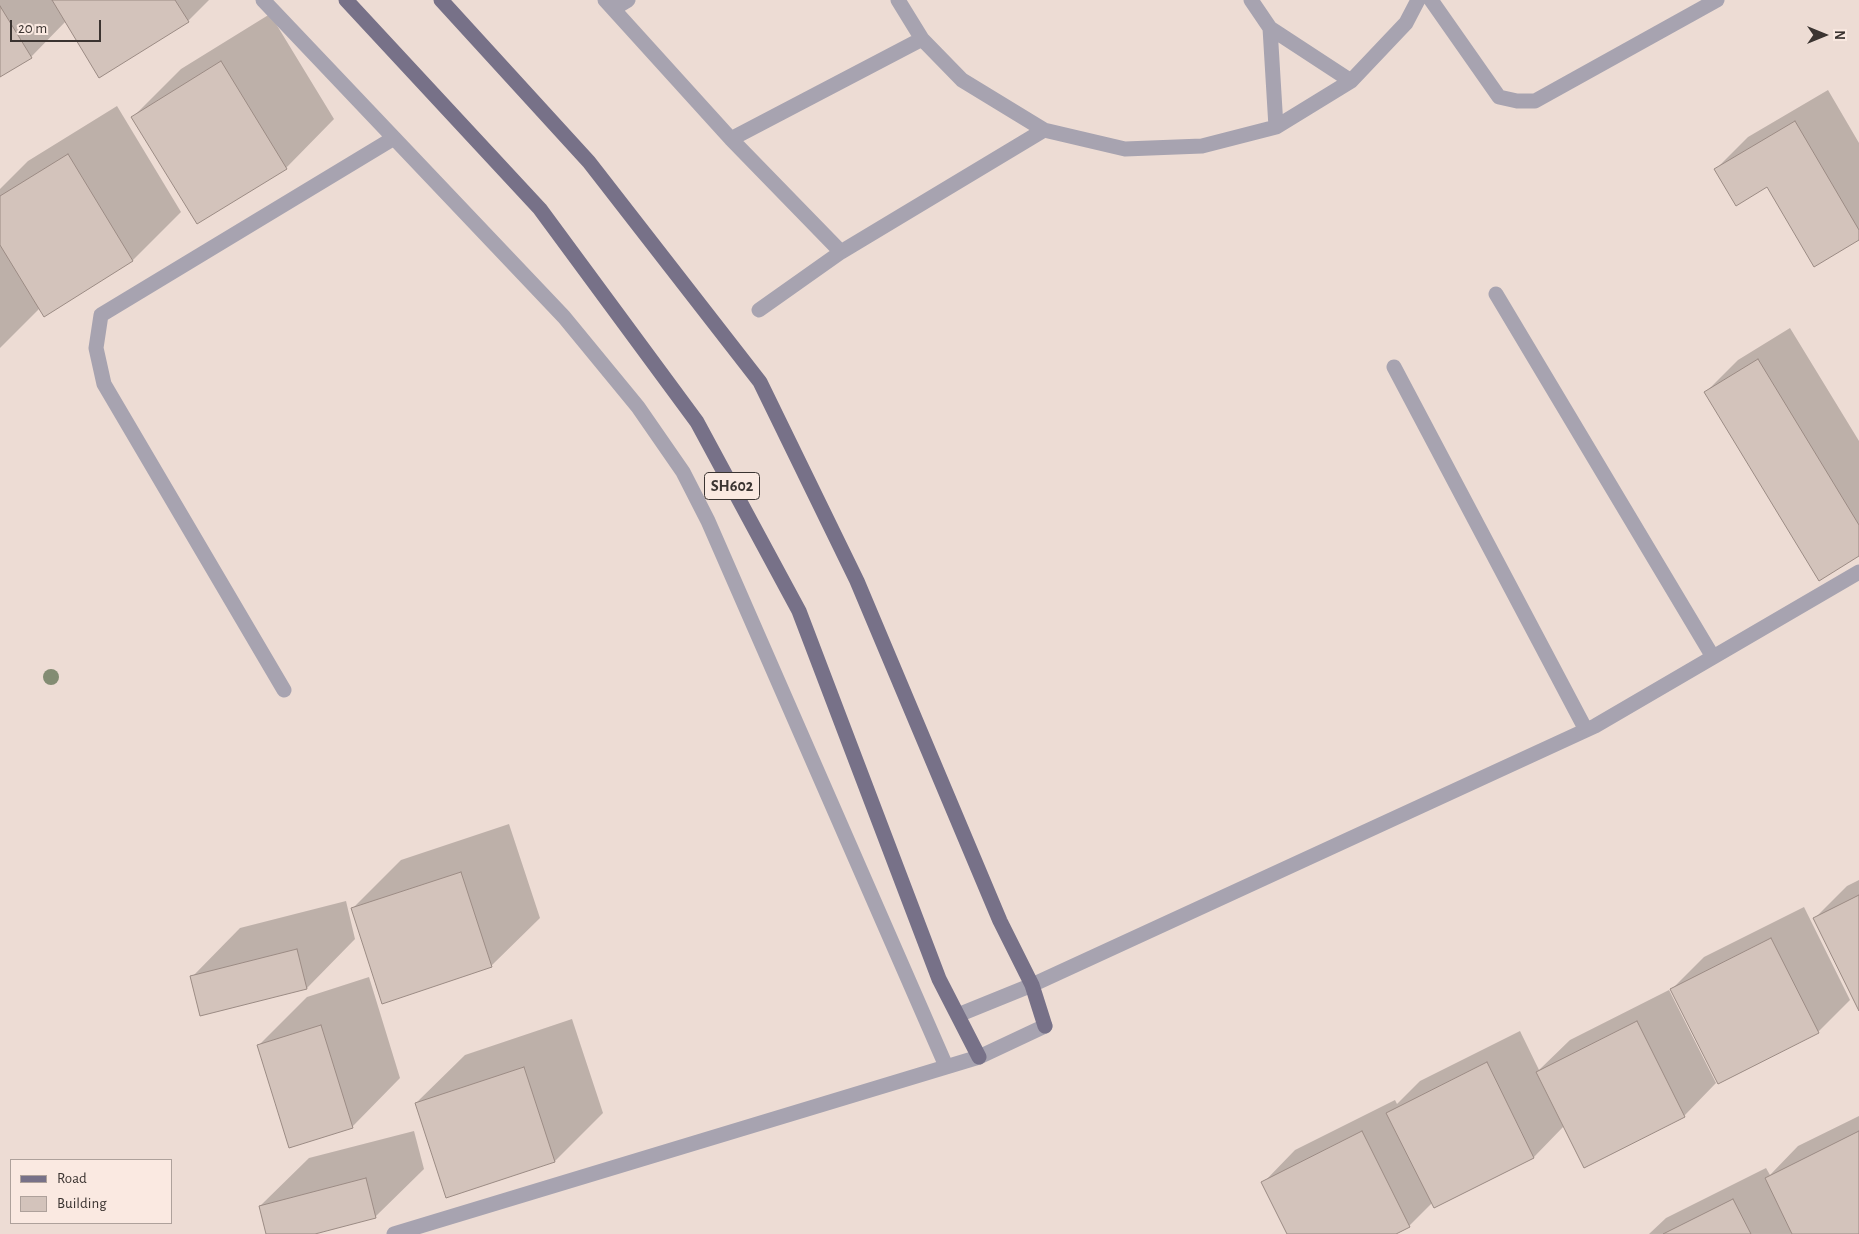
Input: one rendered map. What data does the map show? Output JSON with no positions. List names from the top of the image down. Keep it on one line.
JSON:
{"streets":{"main road":["SH602"]},"legend":["Road","Building"],"scale_bar":"20 m","north":"right"}
